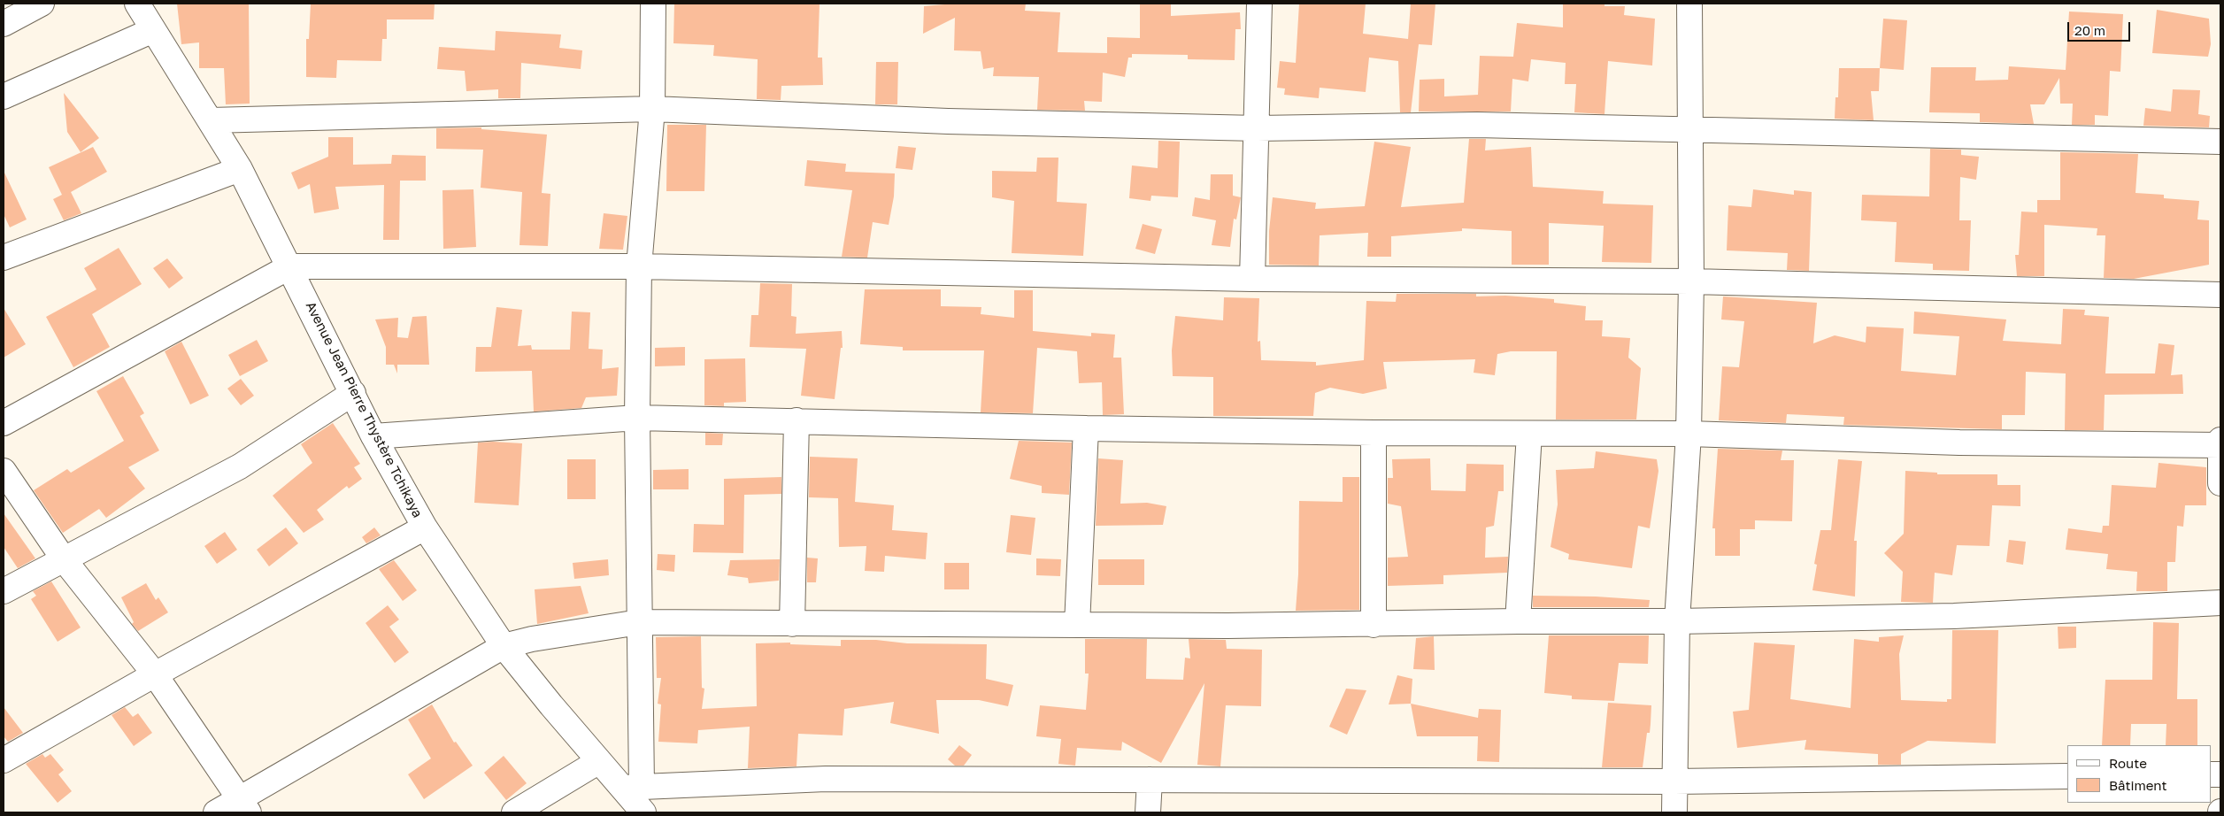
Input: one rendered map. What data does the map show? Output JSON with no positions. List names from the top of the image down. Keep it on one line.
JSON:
{"streets":{"street":["Avenue Jean Pierre Thystère Tchikaya"]},"legend":["Route","Bâtiment"],"scale_bar":"20 m"}
